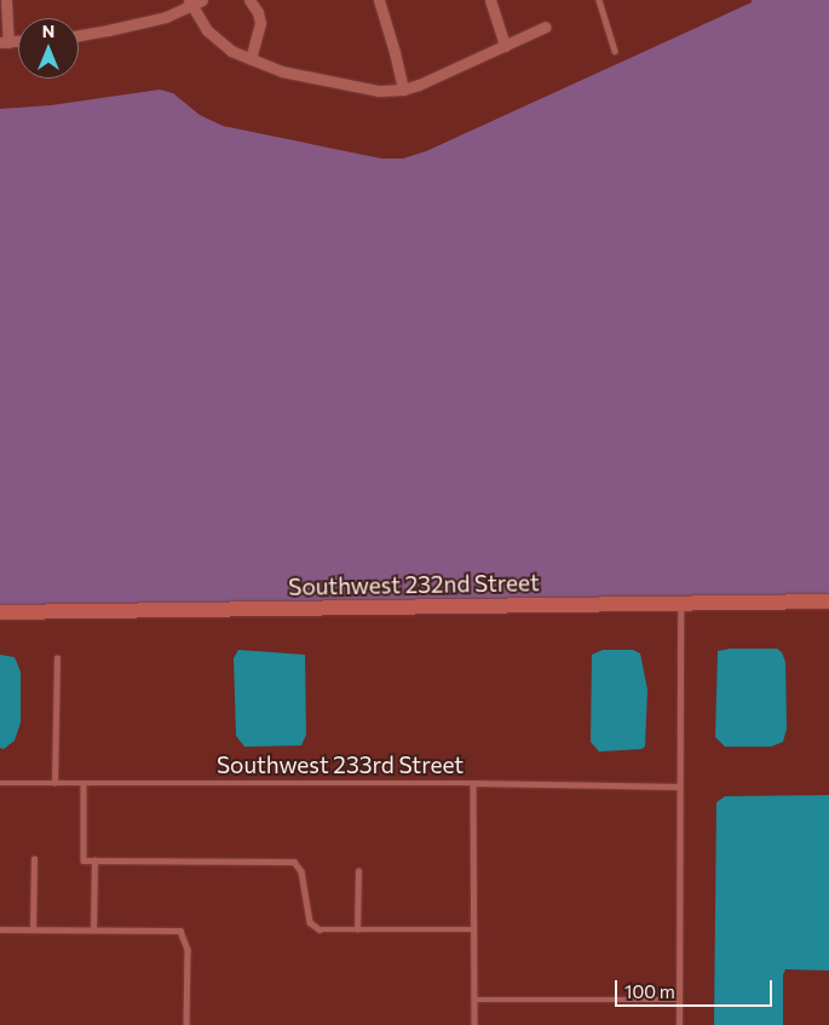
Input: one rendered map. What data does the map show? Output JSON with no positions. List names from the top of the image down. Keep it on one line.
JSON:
{"streets":{"street":["Southwest 232nd Street"],"lane":["Southwest 233rd Street"]},"scale_bar":"100 m","north":"top"}
